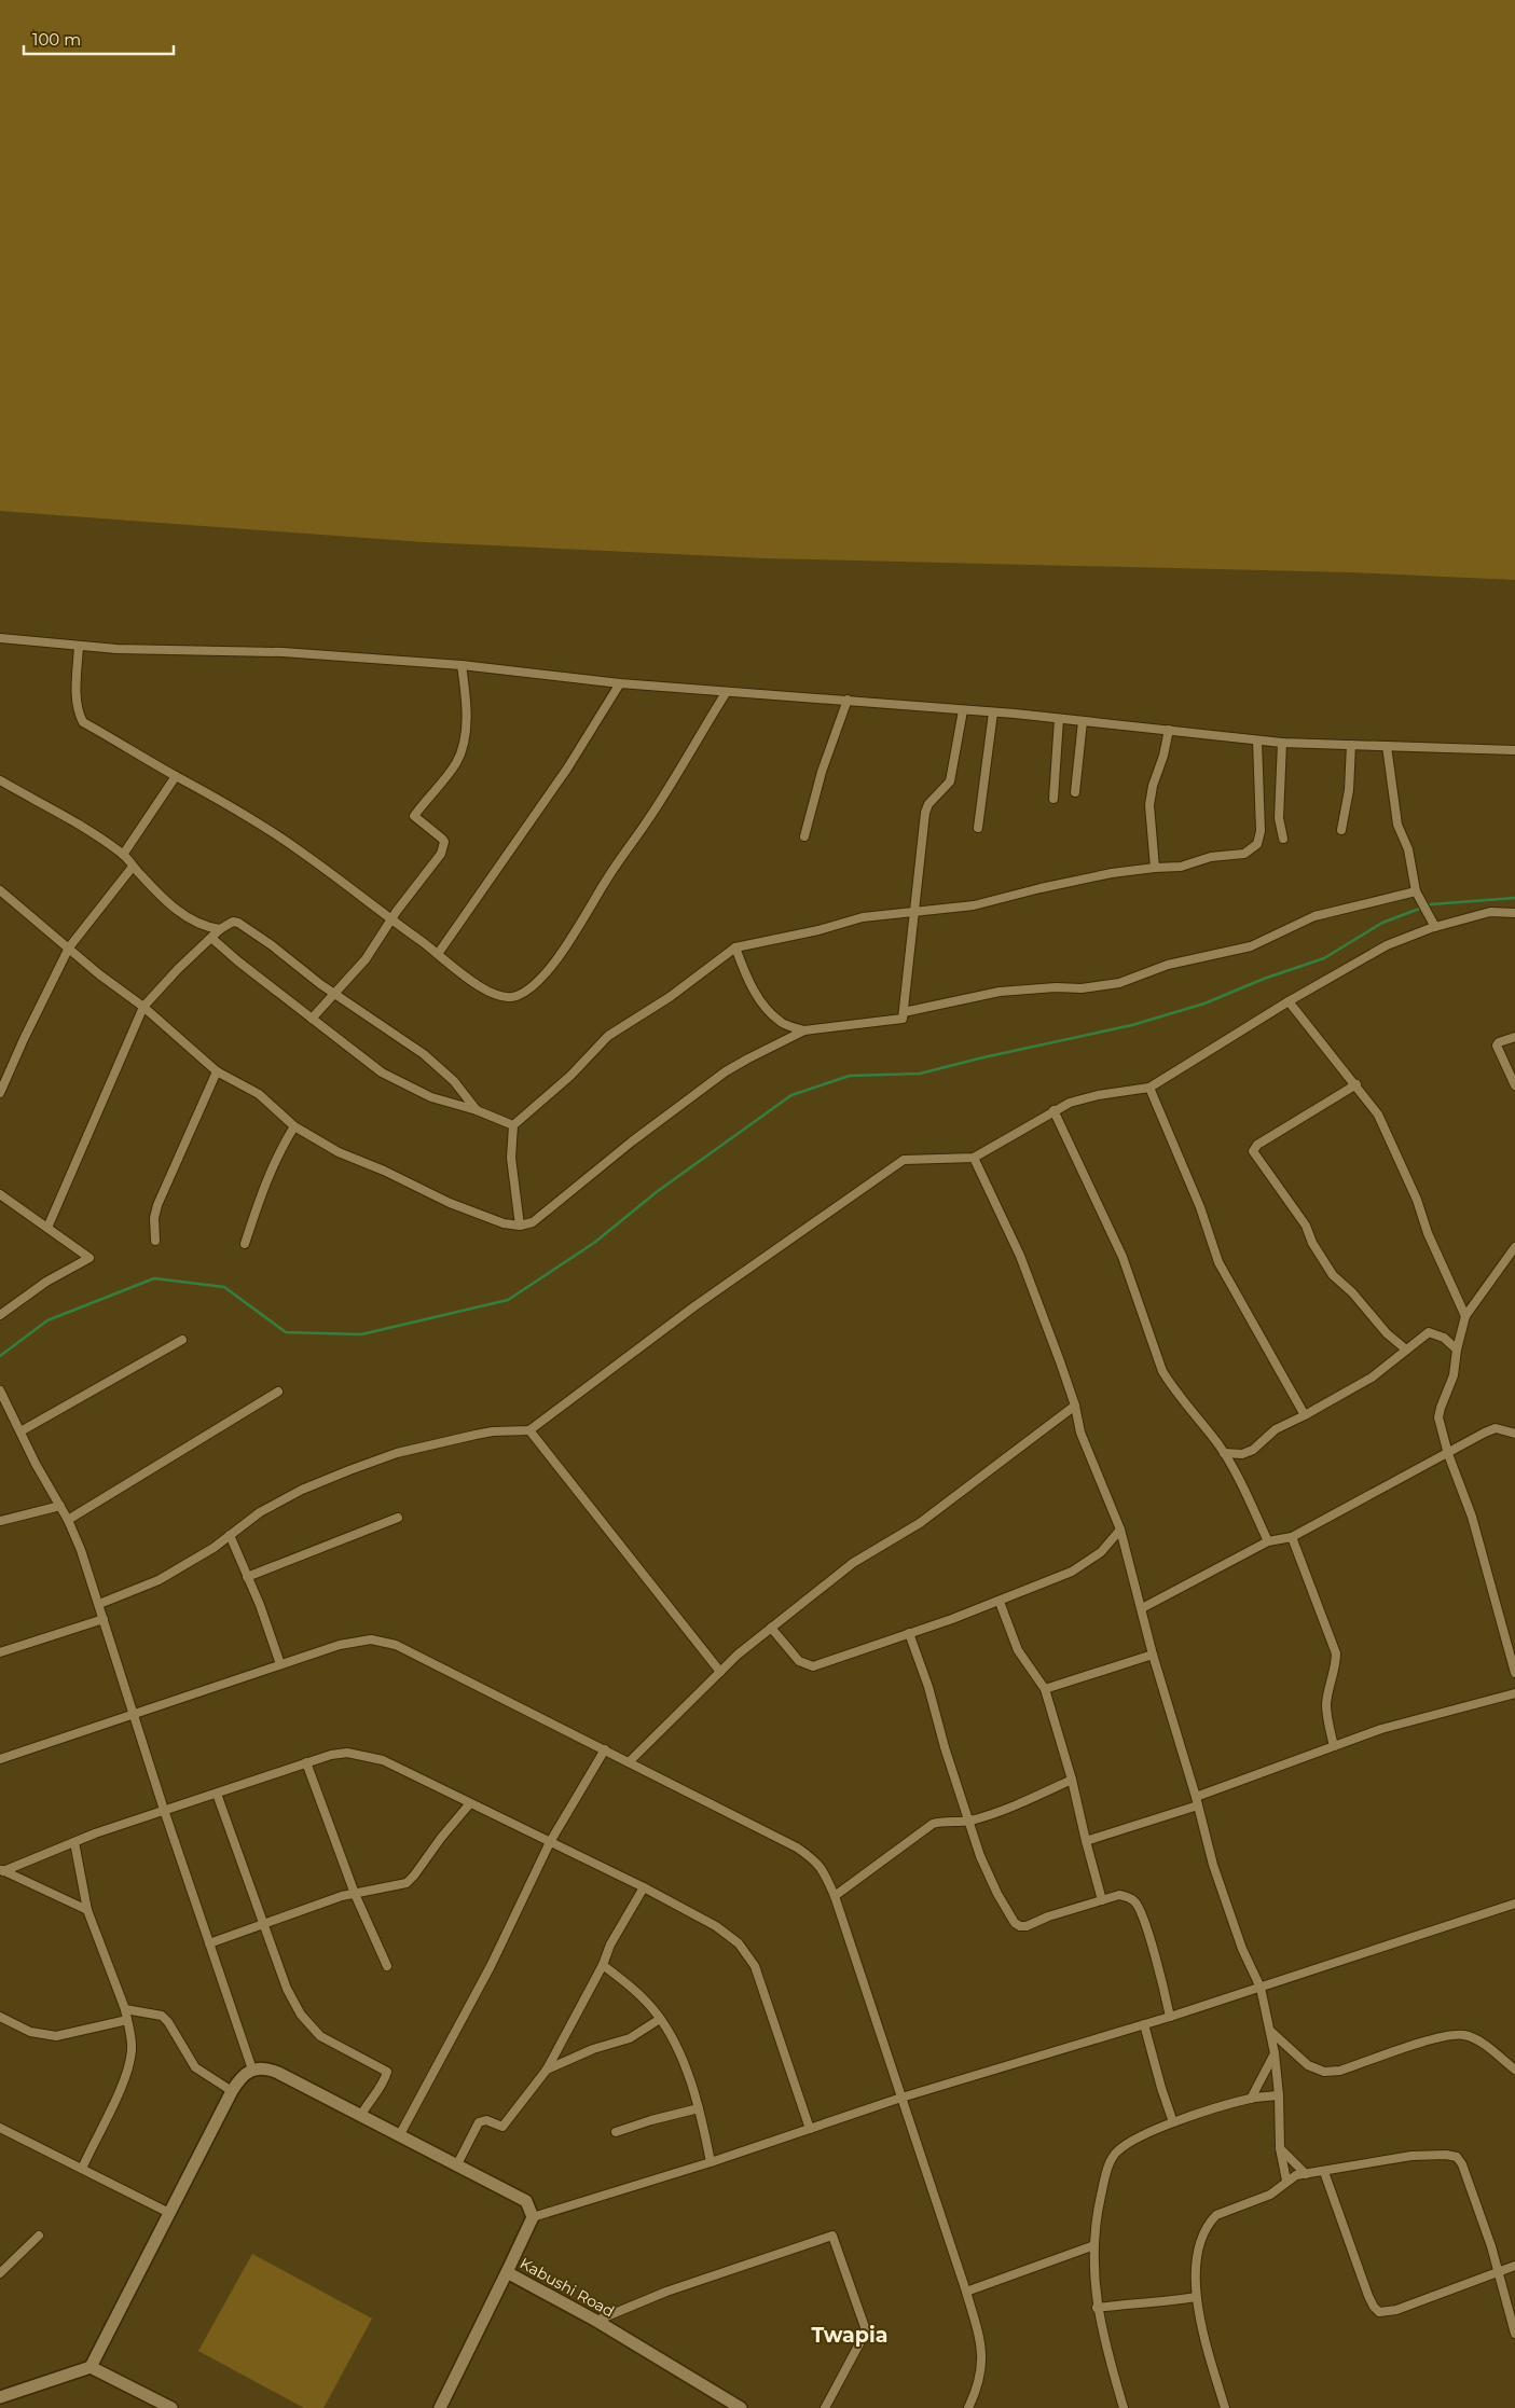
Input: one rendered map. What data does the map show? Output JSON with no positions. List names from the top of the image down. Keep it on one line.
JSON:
{"streets":{"main road":["Kabushi Road"]},"districts":["Twapia"],"scale_bar":"100 m"}
